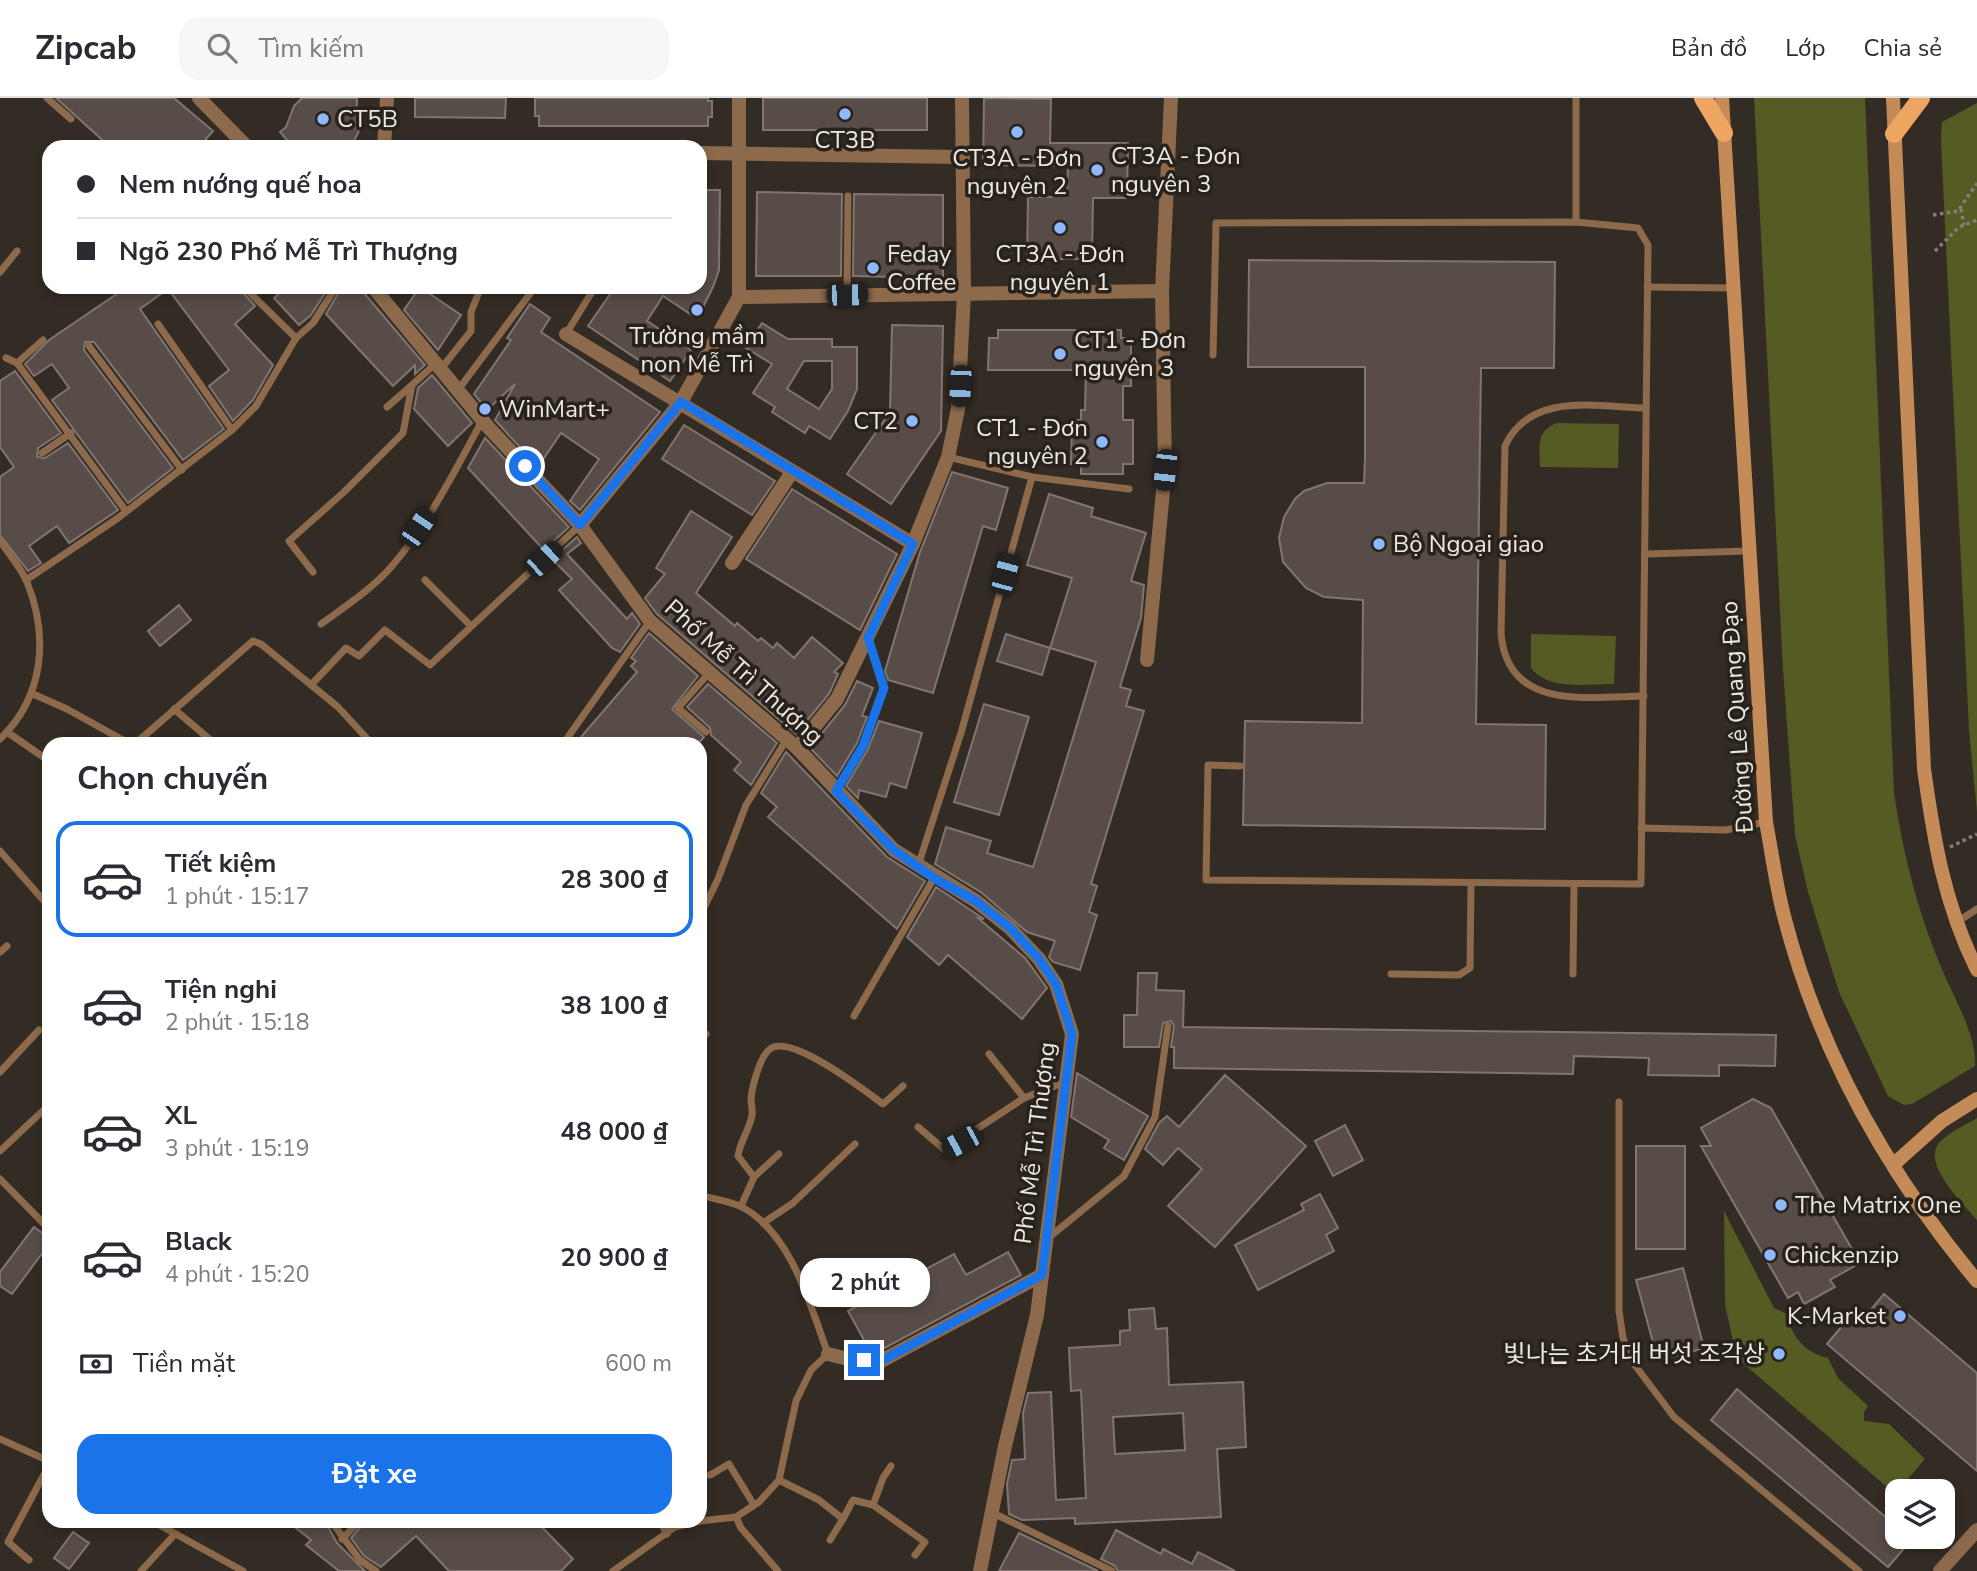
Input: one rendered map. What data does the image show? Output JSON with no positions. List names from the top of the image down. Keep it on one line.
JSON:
{"streets":{"main road":["Đường Lê Quang Đạo"],"street":["Phố Mễ Trì Thượng"]},"places":["CT3B","CT5B","CT3A - Đơn nguyên 2","CT3A - Đơn nguyên 3","CT3A - Đơn nguyên 1","Feday Coffee","Trường mầm non Mễ Trì","CT1 - Đơn nguyên 3","WinMart+","CT2","CT1 - Đơn nguyên 2","Bộ Ngoại giao","The Matrix One","Chickenzip","K-Market","빛나는 초거대 버섯 조각상"],"page":{"header":"Zipcab","search":"Tìm kiếm","nav":["Bản đồ","Lớp","Chia sẻ"],"banner":["Nem nướng quế hoa","Ngõ 230 Phố Mễ Trì Thượng"],"heading":"Chọn chuyến","list":[{"name":"Tiết kiệm","note":"1 phút · 15:17","value":"28 300 ₫"},{"name":"Tiện nghi","note":"2 phút · 15:18","value":"38 100 ₫"},{"name":"XL","note":"3 phút · 15:19","value":"48 000 ₫"},{"name":"Black","note":"4 phút · 15:20","value":"20 900 ₫"}],"bubble":"2 phút","pay":["Tiền mặt","600 m"],"buttons":"Đặt xe"}}
